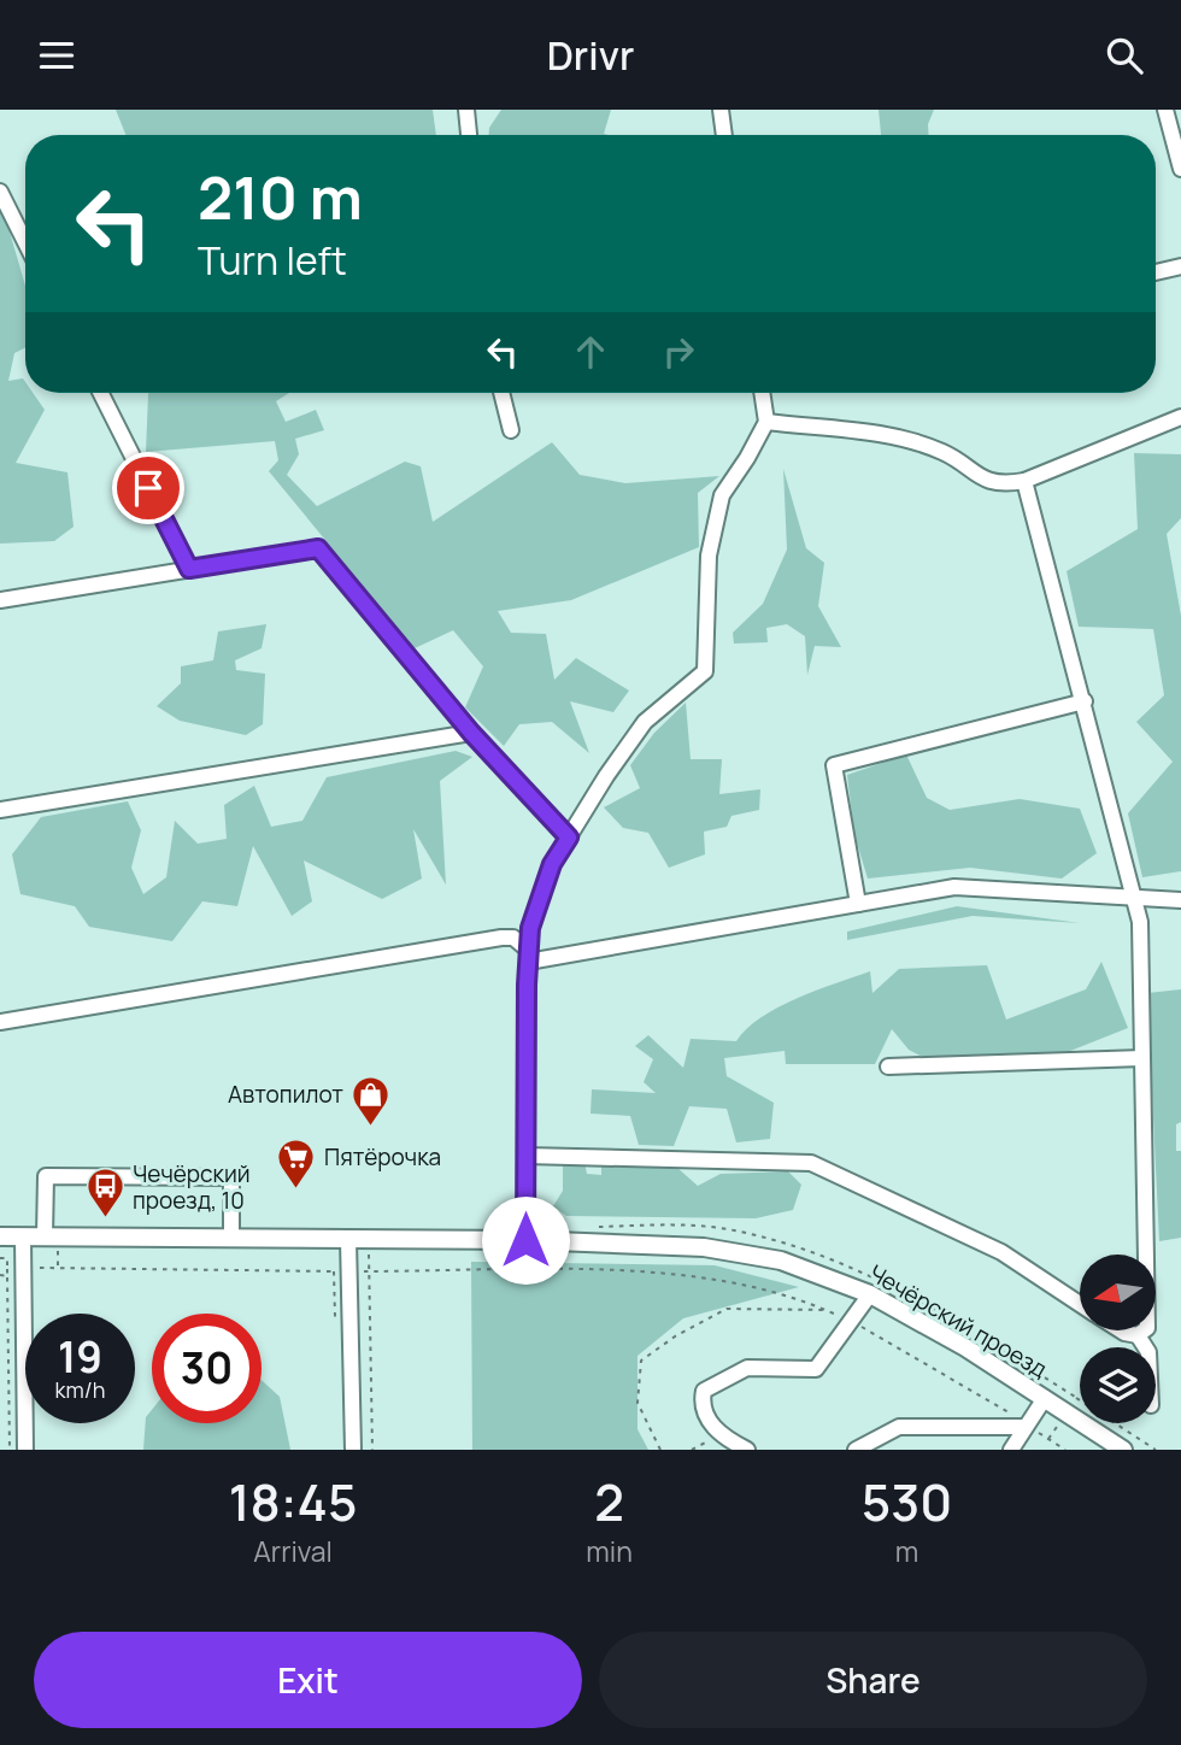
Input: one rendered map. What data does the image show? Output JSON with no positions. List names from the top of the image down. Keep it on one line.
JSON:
{"streets":{"main road":["Чечёрский проезд"]},"places":{"shop":["Автопилот"],"supermarket":["Пятёрочка"],"bus stop":["Чечёрский проезд, 10"]},"north":"left","page":{"header":"Drivr","turn":["210 m","Turn left"],"speed":"19 km/h","limit":"30","eta":["18:45","Arrival","2","min","530","m"],"buttons":["Exit","Share"]}}
